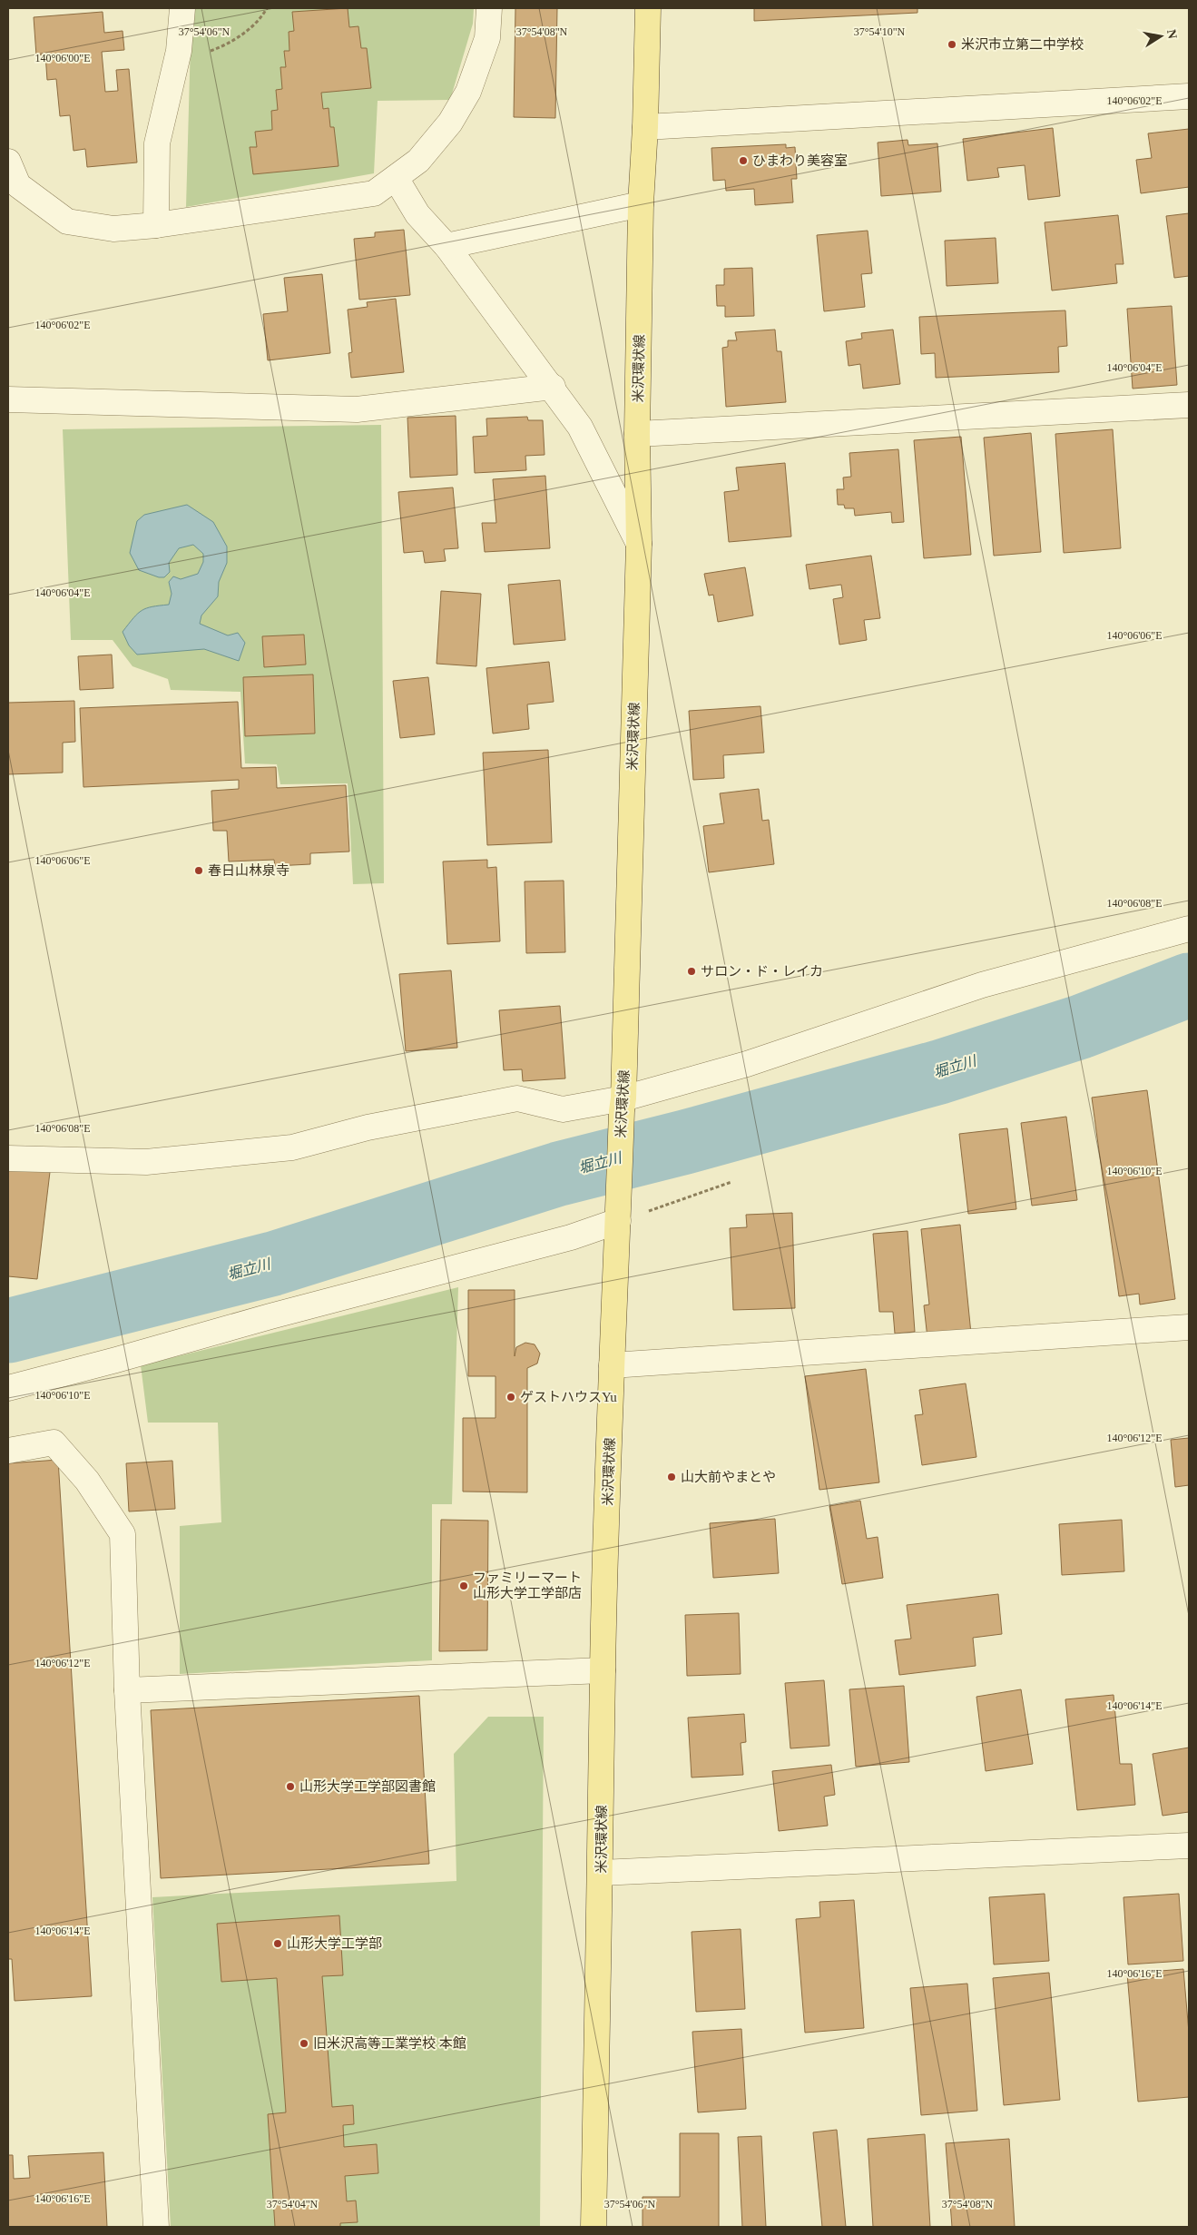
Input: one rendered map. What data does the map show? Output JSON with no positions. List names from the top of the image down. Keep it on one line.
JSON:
{"streets":{"main road":["米沢環状線"]},"water":["堀立川"],"places":["米沢市立第二中学校","ひまわり美容室","春日山林泉寺","サロン・ド・レイカ","ゲストハウスYu","山大前やまとや","ファミリーマート 山形大学工学部店","山形大学工学部図書館","山形大学工学部","旧米沢高等工業学校 本館"],"north":"right","coordinates":["37°54'06\"N","37°54'08\"N","37°54'10\"N","140°06'00\"E","140°06'02\"E","140°06'04\"E","140°06'06\"E","140°06'08\"E","140°06'10\"E","140°06'12\"E","140°06'14\"E","140°06'16\"E","37°54'04\"N"]}
